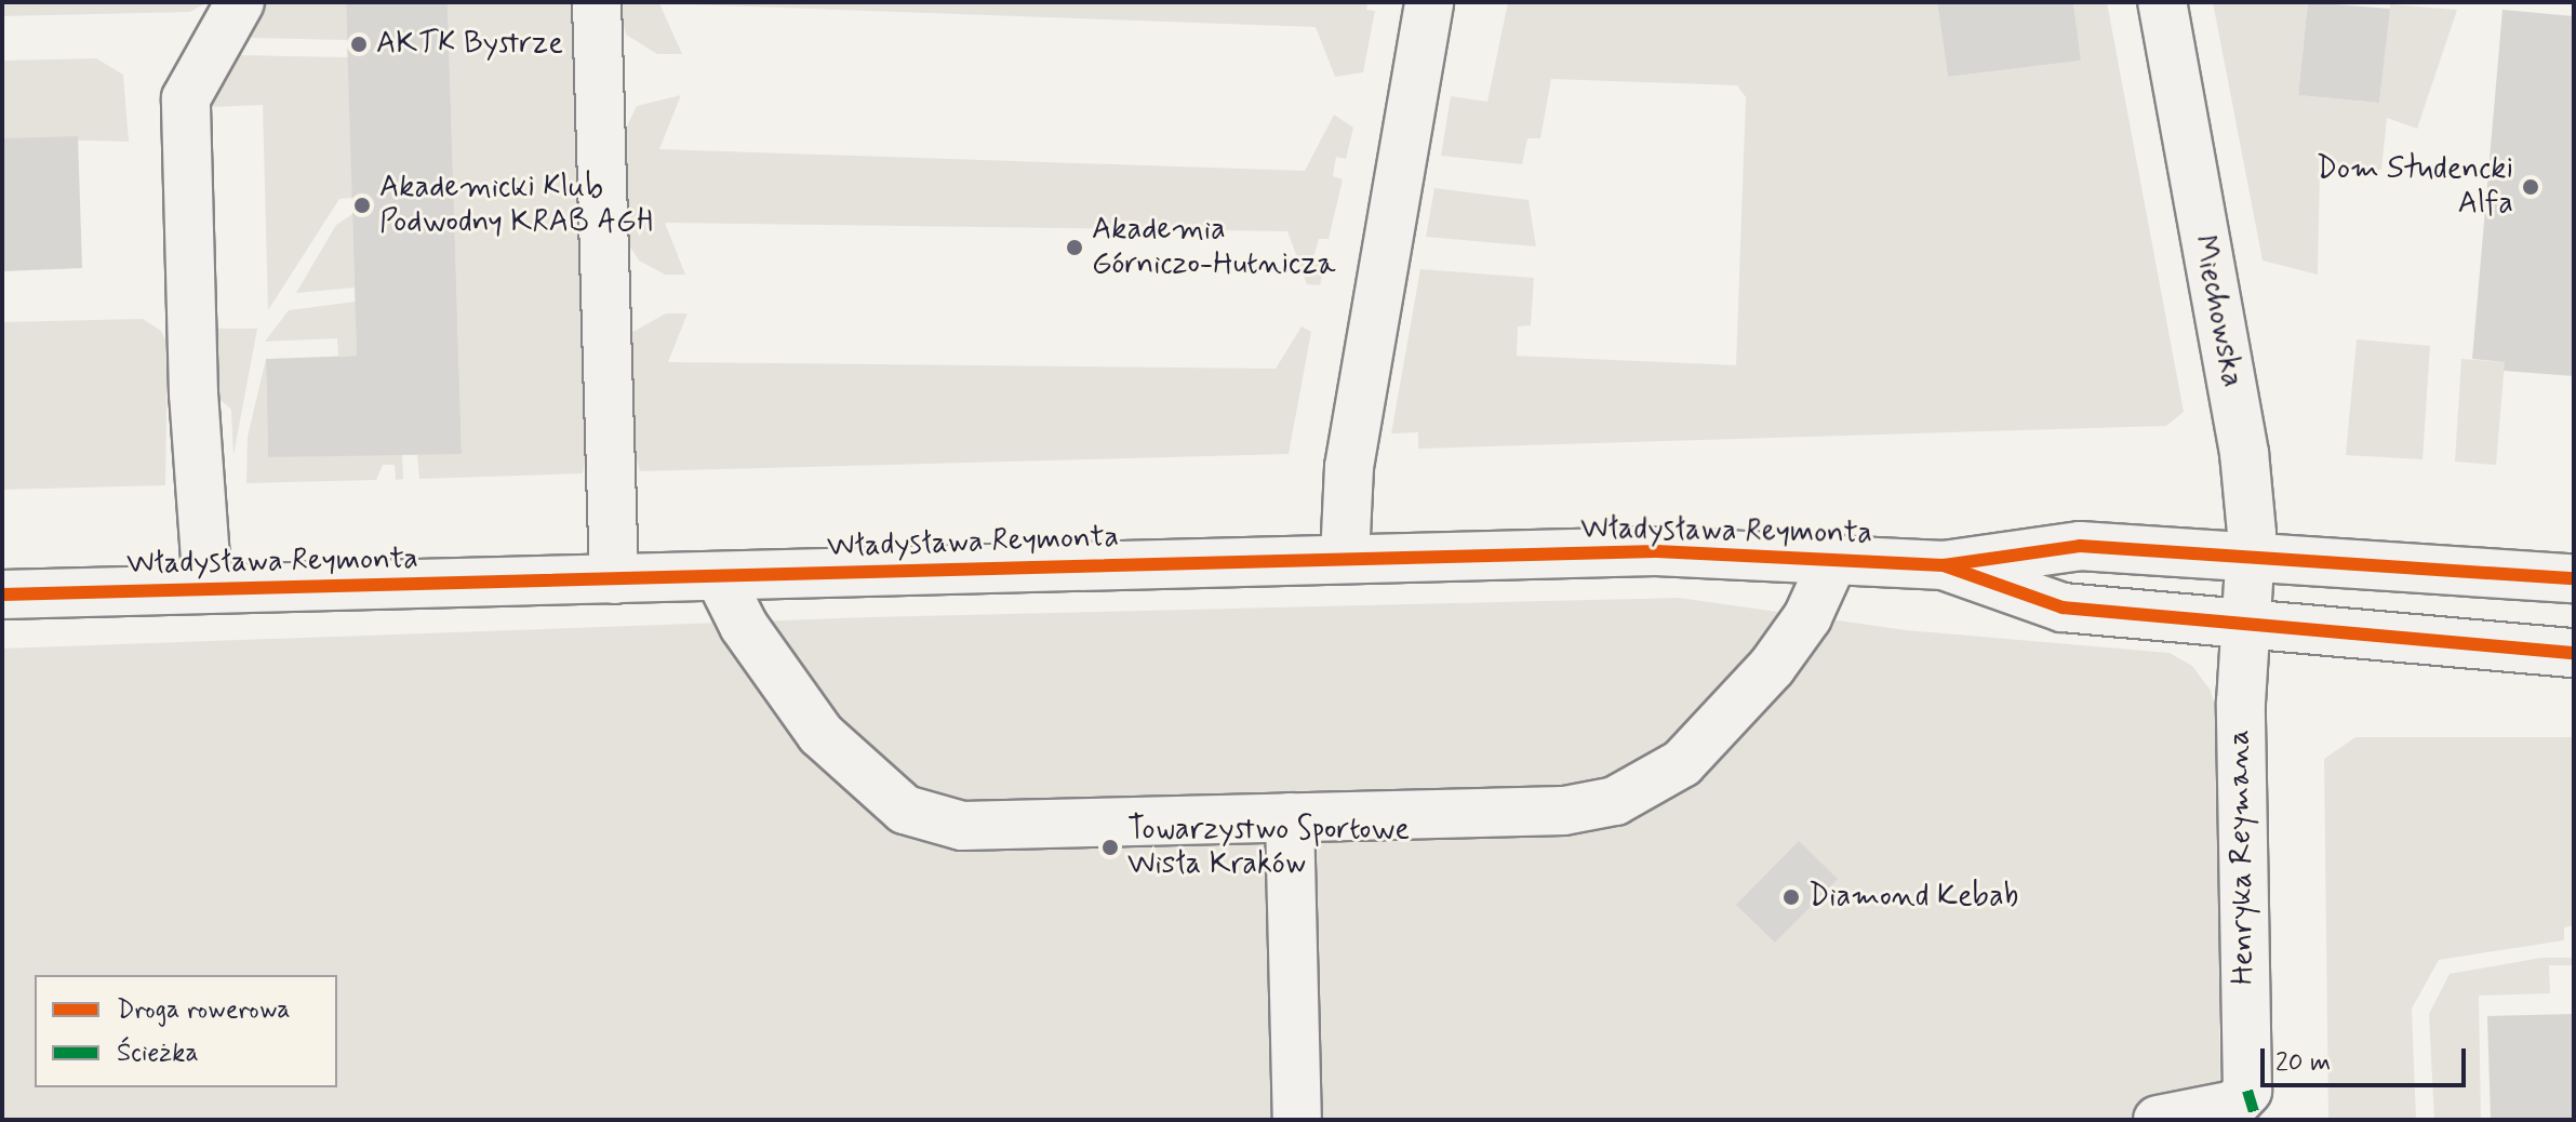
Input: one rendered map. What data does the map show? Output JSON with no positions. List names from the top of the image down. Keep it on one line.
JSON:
{"streets":{"street":["Miechowska","Władysława Reymonta","Henryka Reymana"]},"crossings":[["Miechowska","Władysława Reymonta"],["Miechowska","Henryka Reymana"],["Władysława Reymonta","Henryka Reymana"]],"places":["AKTK Bystrze","Dom Studencki Alfa","Akademicki Klub Podwodny KRAB AGH","Akademia Górniczo-Hutnicza","Towarzystwo Sportowe Wisła Kraków","Diamond Kebab"],"legend":["Droga rowerowa","Ścieżka"],"scale_bar":"20 m"}
